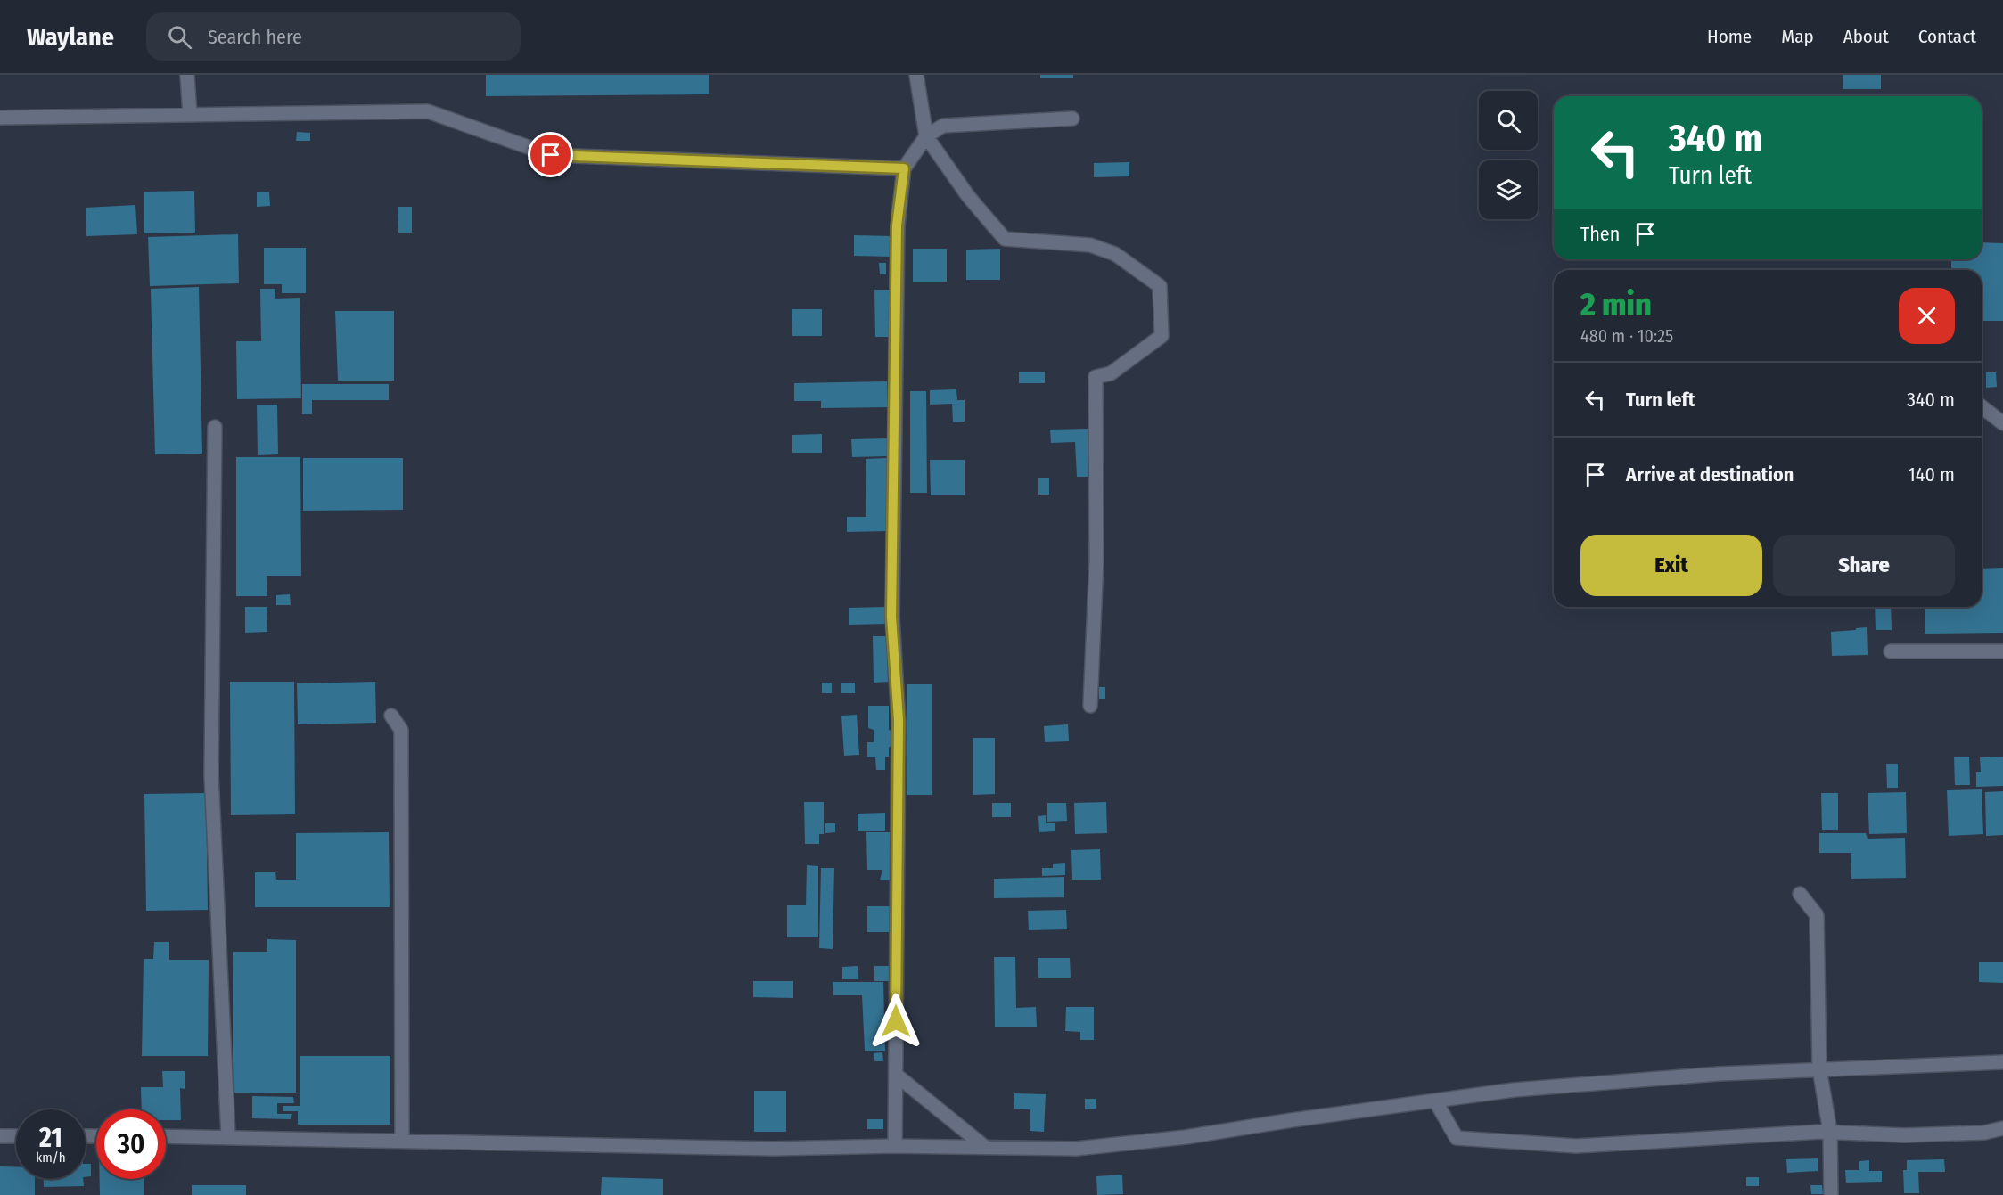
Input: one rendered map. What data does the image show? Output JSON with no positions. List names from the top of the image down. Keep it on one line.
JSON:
{"page":{"header":"Waylane","search":"Search here","nav":["Home","Map","About","Contact"],"turn":["340 m","Turn left"],"then":"Then","heading":["2 min","480 m · 10:25"],"list":[{"name":"Turn left","value":"340 m"},{"name":"Arrive at destination","value":"140 m"}],"buttons":["Exit","Share"],"speed":"21 km/h","limit":"30"}}
